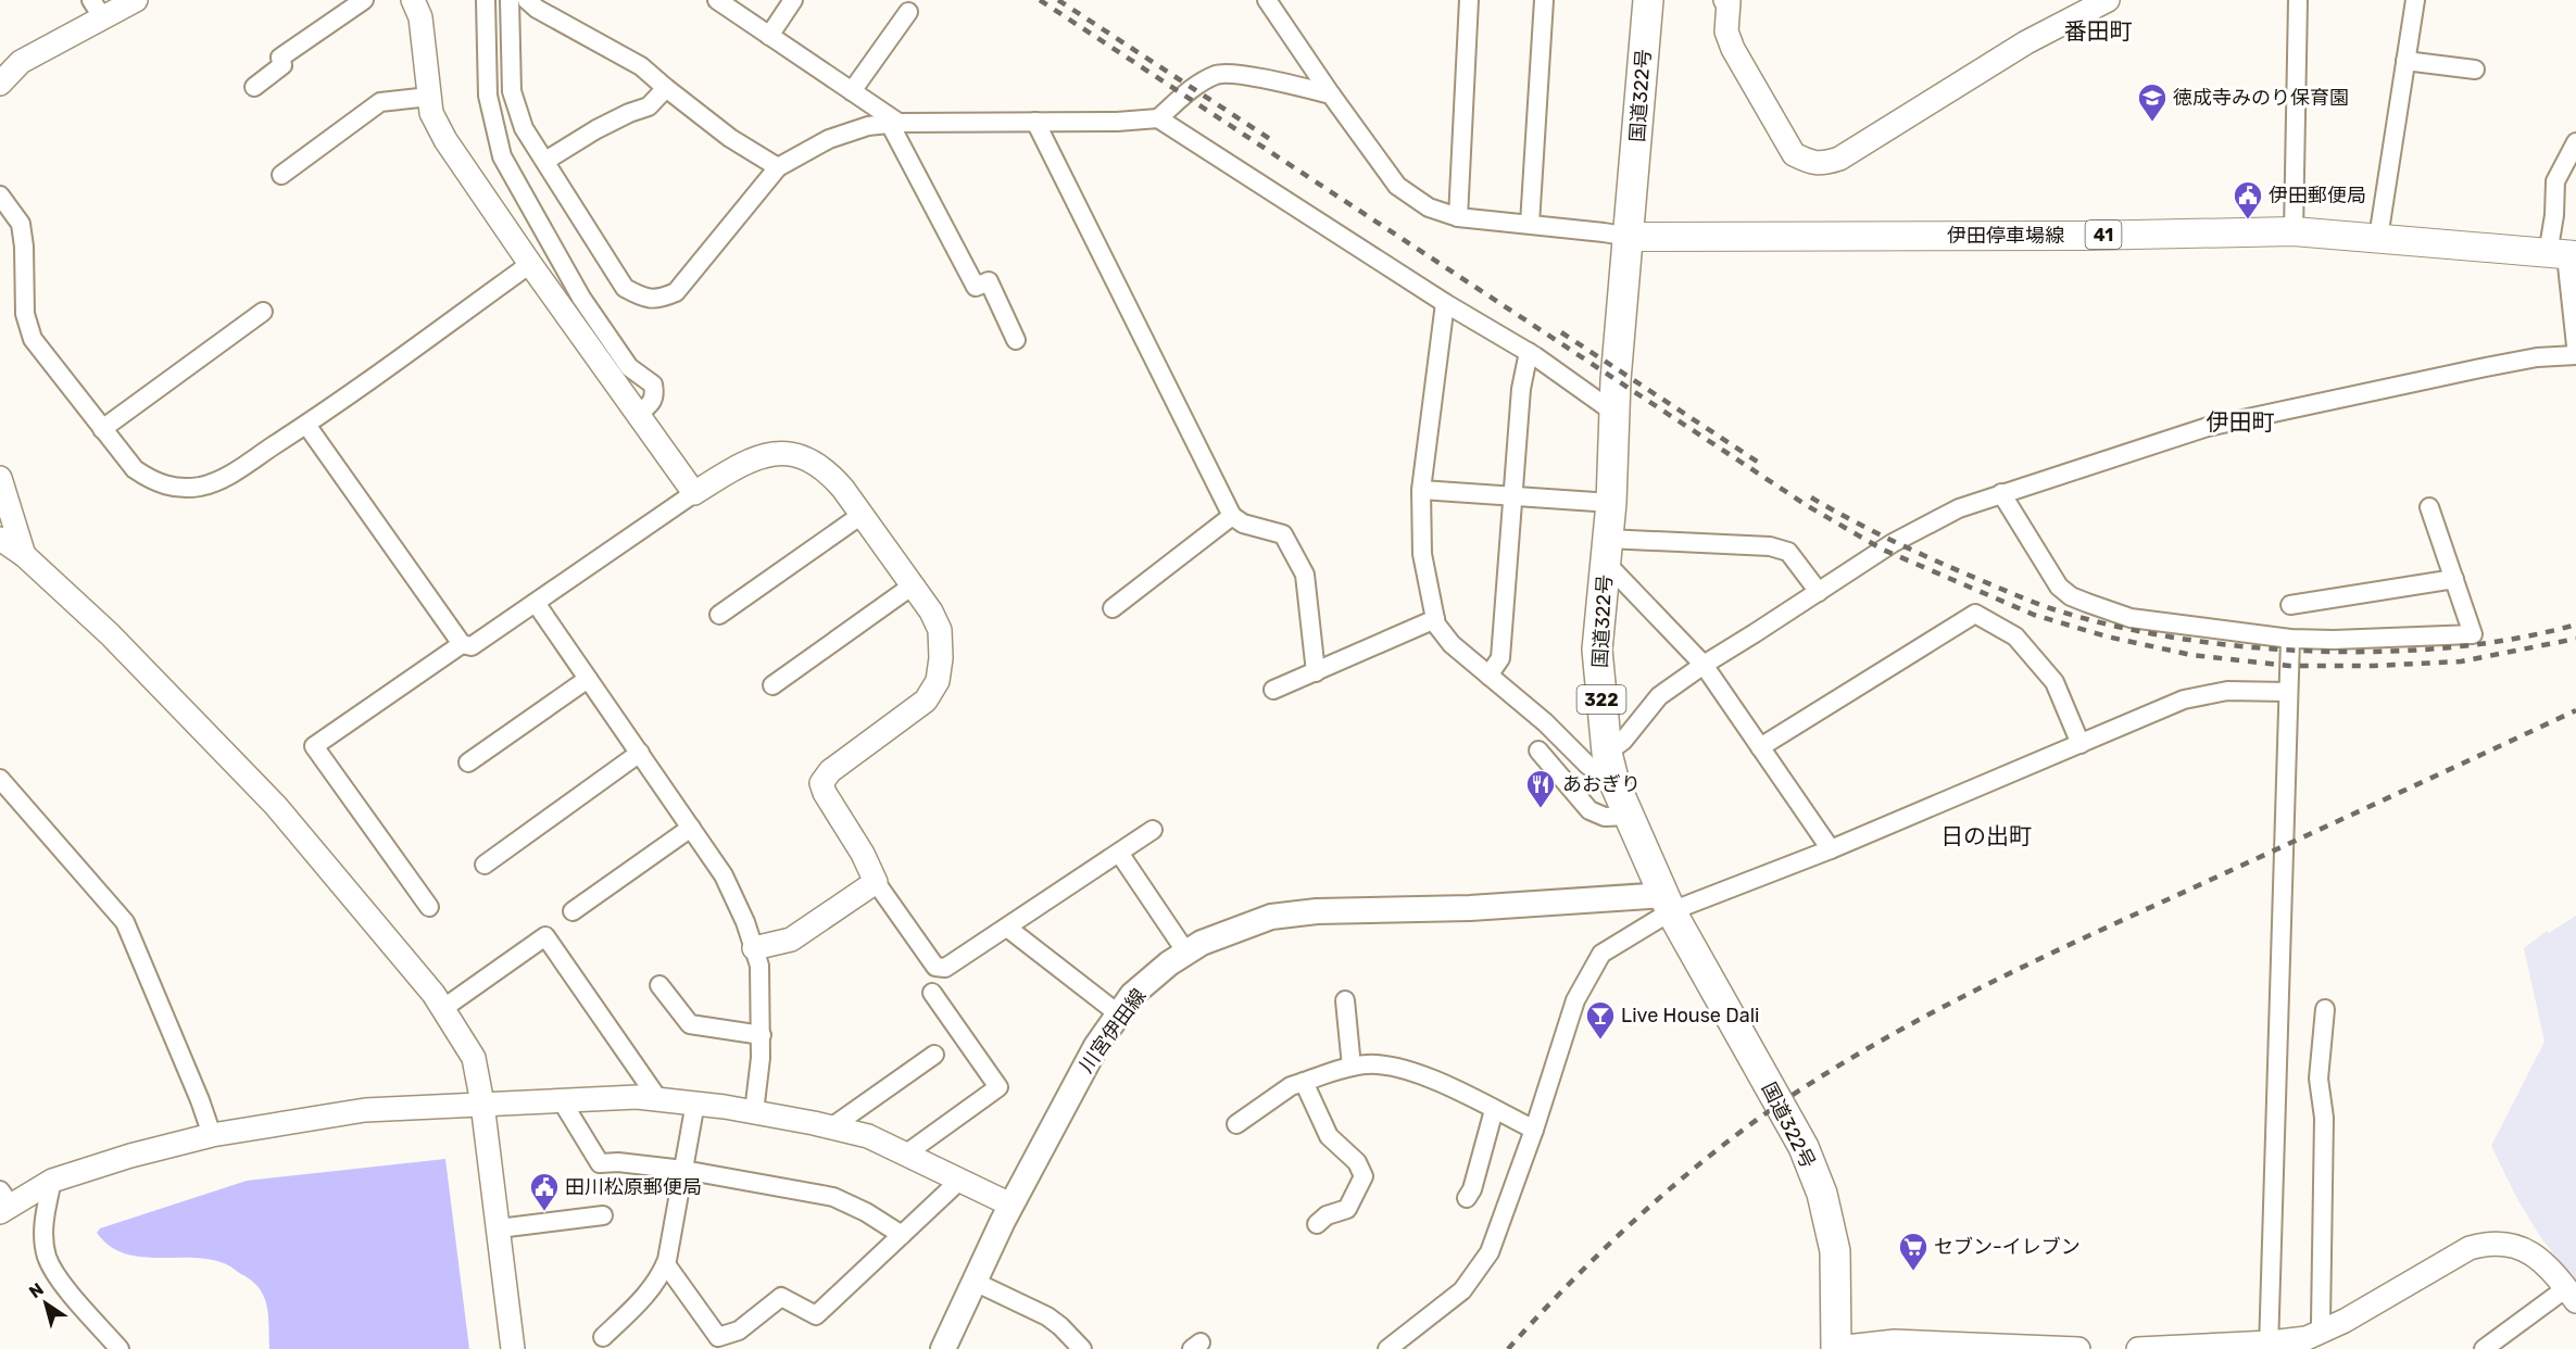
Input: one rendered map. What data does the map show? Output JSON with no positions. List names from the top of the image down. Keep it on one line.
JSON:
{"streets":{"highway":["国道322号","322"],"main road":["41","伊田停車場線","川宮伊田線"]},"crossings":[["国道322号","伊田停車場線"],["国道322号","川宮伊田線"]],"districts":["番田町","伊田町","日の出町"],"places":{"school or university":["徳成寺みのり保育園"],"public building":["伊田郵便局","田川松原郵便局"],"restaurant":["あおぎり"],"bar":["Live House Dali"],"supermarket":["セブン-イレブン"]},"north":"top left"}
